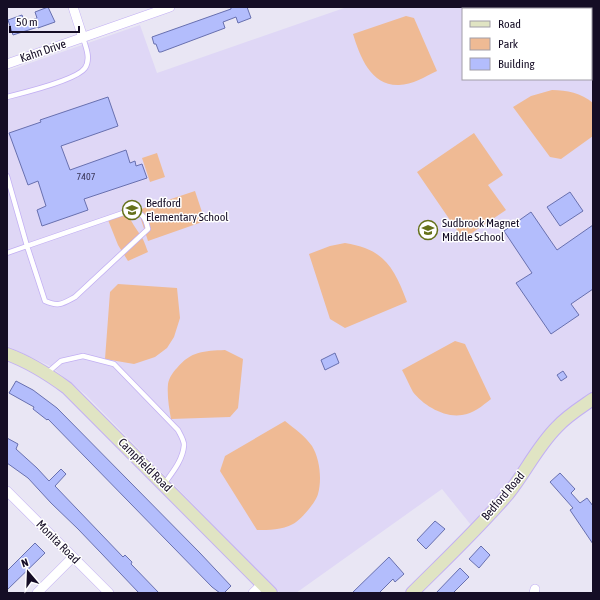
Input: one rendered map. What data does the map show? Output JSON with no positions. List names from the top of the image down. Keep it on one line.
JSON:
{"streets":{"street":["Kahn Drive","Campfield Road","Bedford Road","Monita Road"]},"places":{"school or university":["Bedford Elementary School","Sudbrook Magnet Middle School"]},"house_numbers":["7407"],"legend":["Road","Park","Building"],"scale_bar":"50 m","north":"top"}
